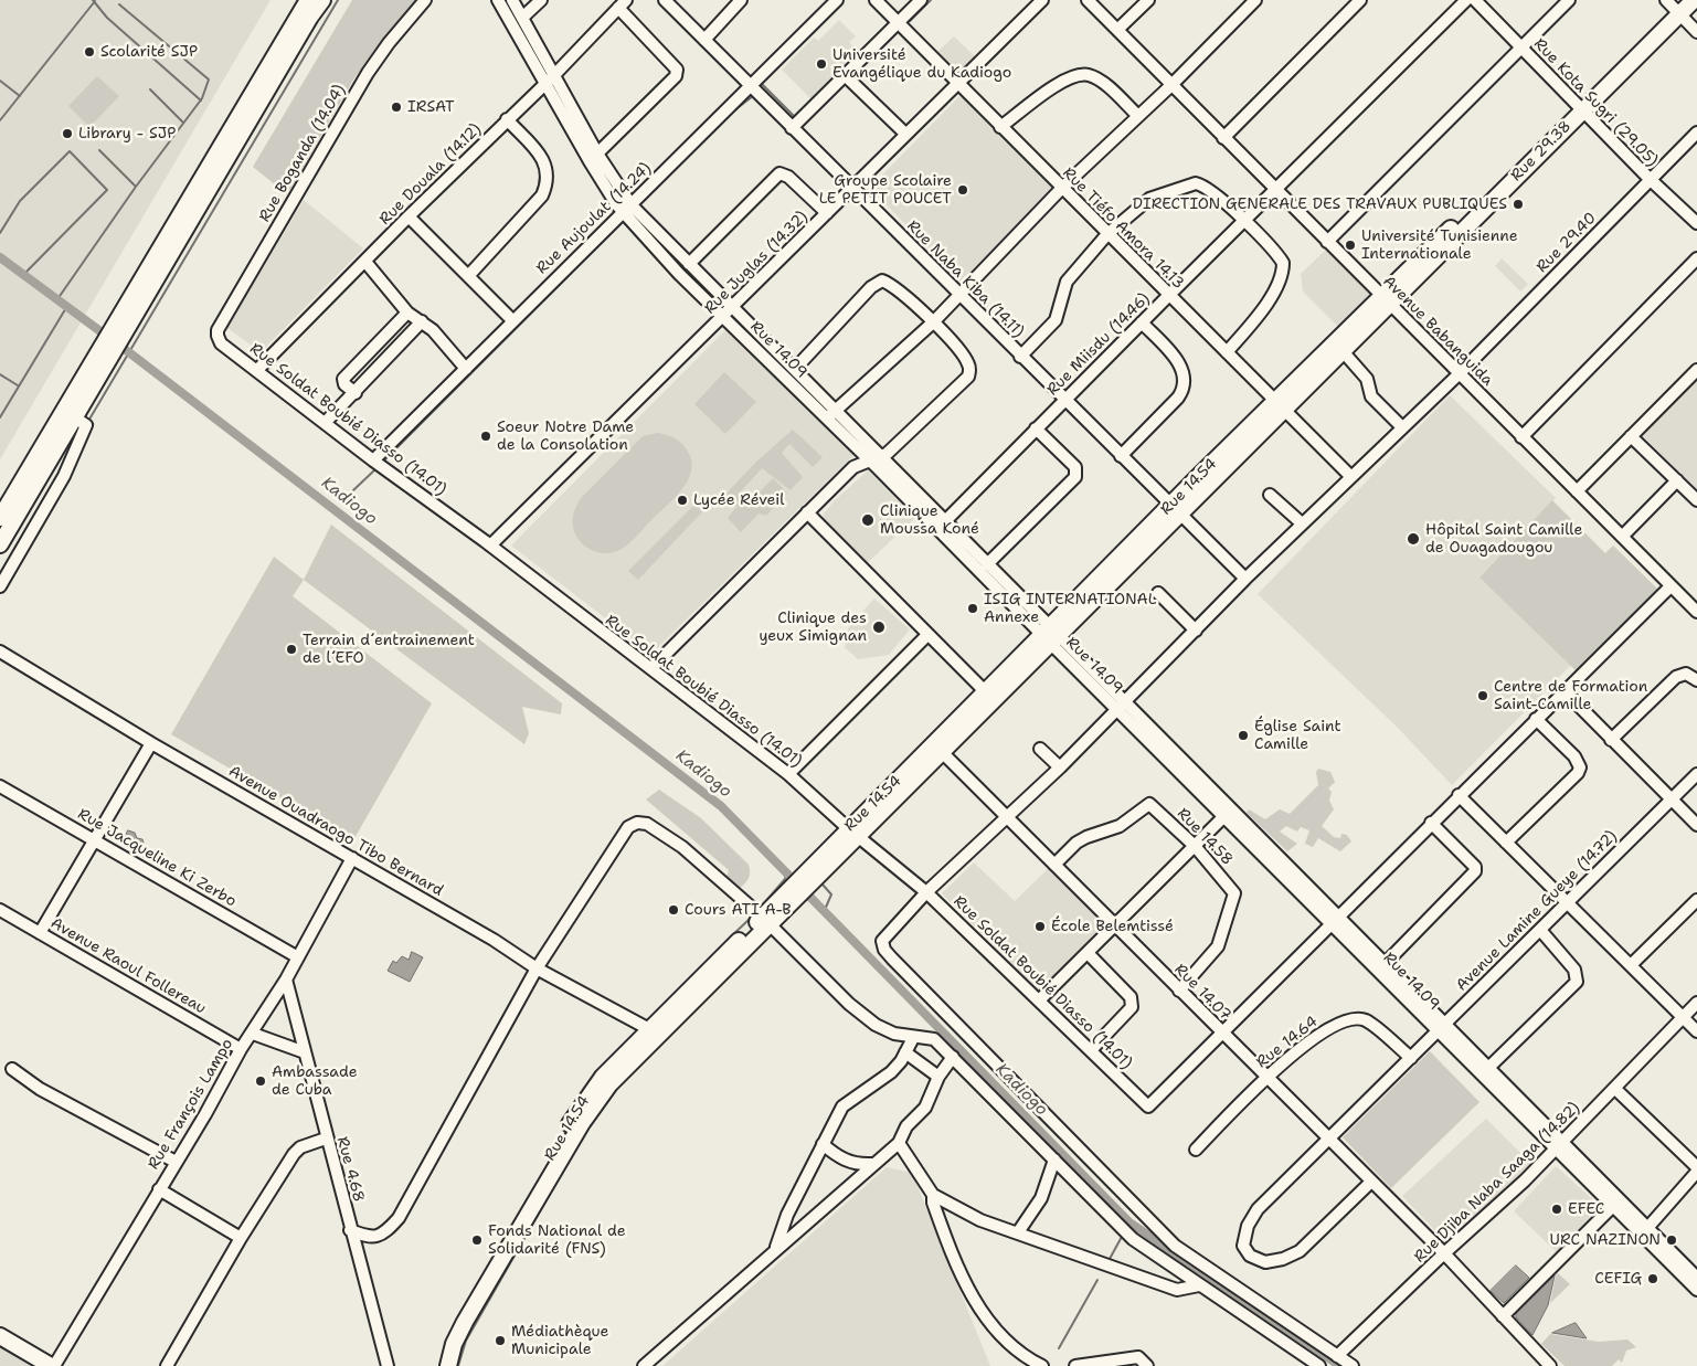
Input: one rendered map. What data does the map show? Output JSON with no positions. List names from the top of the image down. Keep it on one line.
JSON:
{"streets":{"main road":["Rue 29.38","Rue 14.54"],"street":["Rue Kota Sugri (29.05)","Rue Boganda (14.04)","Rue Douala (14.12)","Rue Aujoulat (14.24)","Rue Tiéfo Amora 14.13","Rue 29.40","Rue Juglas (14.32)","Rue Naba Kiba (14.11)","Avenue Babanguida","Rue Miisdu (14.46)","Rue 14.09","Rue Soldat Boubié Diasso (14.01)","Avenue Ouadraogo Tibo Bernard","Rue 14.58","Rue Jacqueline Ki Zerbo","Avenue Lamine Gueye (14.72)","Avenue Raoul Follereau","Rue 14.07","Rue 14.64","Rue François Lampo","Rue 4.68","Rue Djiba Naba Saaga (14.82)"]},"crossings":[["Rue Kota Sugri (29.05)","Rue 29.38"],["Rue Kota Sugri (29.05)","Rue 29.40"],["Rue 29.38","Avenue Babanguida"],["Rue Boganda (14.04)","Rue Soldat Boubié Diasso (14.01)"],["Rue Douala (14.12)","Rue 14.09"],["Rue Douala (14.12)","Rue Soldat Boubié Diasso (14.01)"],["Rue Aujoulat (14.24)","Rue Naba Kiba (14.11)"],["Rue Aujoulat (14.24)","Rue 14.09"],["Rue Aujoulat (14.24)","Rue Soldat Boubié Diasso (14.01)"],["Rue Tiéfo Amora 14.13","Rue 29.40"],["Rue Tiéfo Amora 14.13","Rue Juglas (14.32)"],["Rue Tiéfo Amora 14.13","Rue Miisdu (14.46)"],["Rue Tiéfo Amora 14.13","Rue 14.54"],["Rue 29.40","Rue Naba Kiba (14.11)"],["Rue 29.40","Avenue Babanguida"],["Rue 29.40","Rue 14.09"],["Rue 29.40","Rue Soldat Boubié Diasso (14.01)"],["Rue 29.40","Rue 14.07"],["Rue 29.40","Rue Djiba Naba Saaga (14.82)"],["Rue Juglas (14.32)","Rue Naba Kiba (14.11)"],["Rue Juglas (14.32)","Rue 14.09"],["Rue Juglas (14.32)","Rue Soldat Boubié Diasso (14.01)"],["Rue Naba Kiba (14.11)","Rue Miisdu (14.46)"],["Rue Naba Kiba (14.11)","Rue 14.54"],["Avenue Babanguida","Rue Miisdu (14.46)"],["Rue Miisdu (14.46)","Rue 14.09"],["Rue 14.09","Rue 14.54"],["Rue 14.09","Avenue Lamine Gueye (14.72)"],["Rue 14.09","Rue Djiba Naba Saaga (14.82)"],["Rue Soldat Boubié Diasso (14.01)","Rue 14.54"],["Rue Soldat Boubié Diasso (14.01)","Rue 14.07"],["Rue 14.54","Avenue Ouadraogo Tibo Bernard"],["Avenue Ouadraogo Tibo Bernard","Rue François Lampo"],["Rue 14.58","Rue 14.07"],["Rue Jacqueline Ki Zerbo","Rue François Lampo"],["Avenue Lamine Gueye (14.72)","Rue 14.07"],["Avenue Lamine Gueye (14.72)","Rue 14.64"],["Avenue Raoul Follereau","Rue François Lampo"],["Rue 14.07","Rue 14.64"],["Rue 14.07","Rue Djiba Naba Saaga (14.82)"],["Rue François Lampo","Rue 4.68"]],"water":["Kadiogo"],"places":["Scolarité SJP","Université Evangélique du Kadiogo","IRSAT","Library - SJP","Groupe Scolaire LE PETIT POUCET","DIRECTION GENERALE DES TRAVAUX PUBLIQUES","Université Tunisienne Internationale","Soeur Notre Dame de la Consolation","Lycée Réveil","Clinique Moussa Koné","Hôpital Saint Camille de Ouagadougou","ISIG INTERNATIONAL Annexe","Clinique des yeux Simignan","Terrain d´entrainement de l´EFO","Centre de Formation Saint-Camille","Église Saint Camille","Cours ATI A-B","École Belemtissé","Ambassade de Cuba","EFEC","Fonds National de Solidarité (FNS)","URC NAZINON","CEFIG","Médiathèque Municipale"]}
